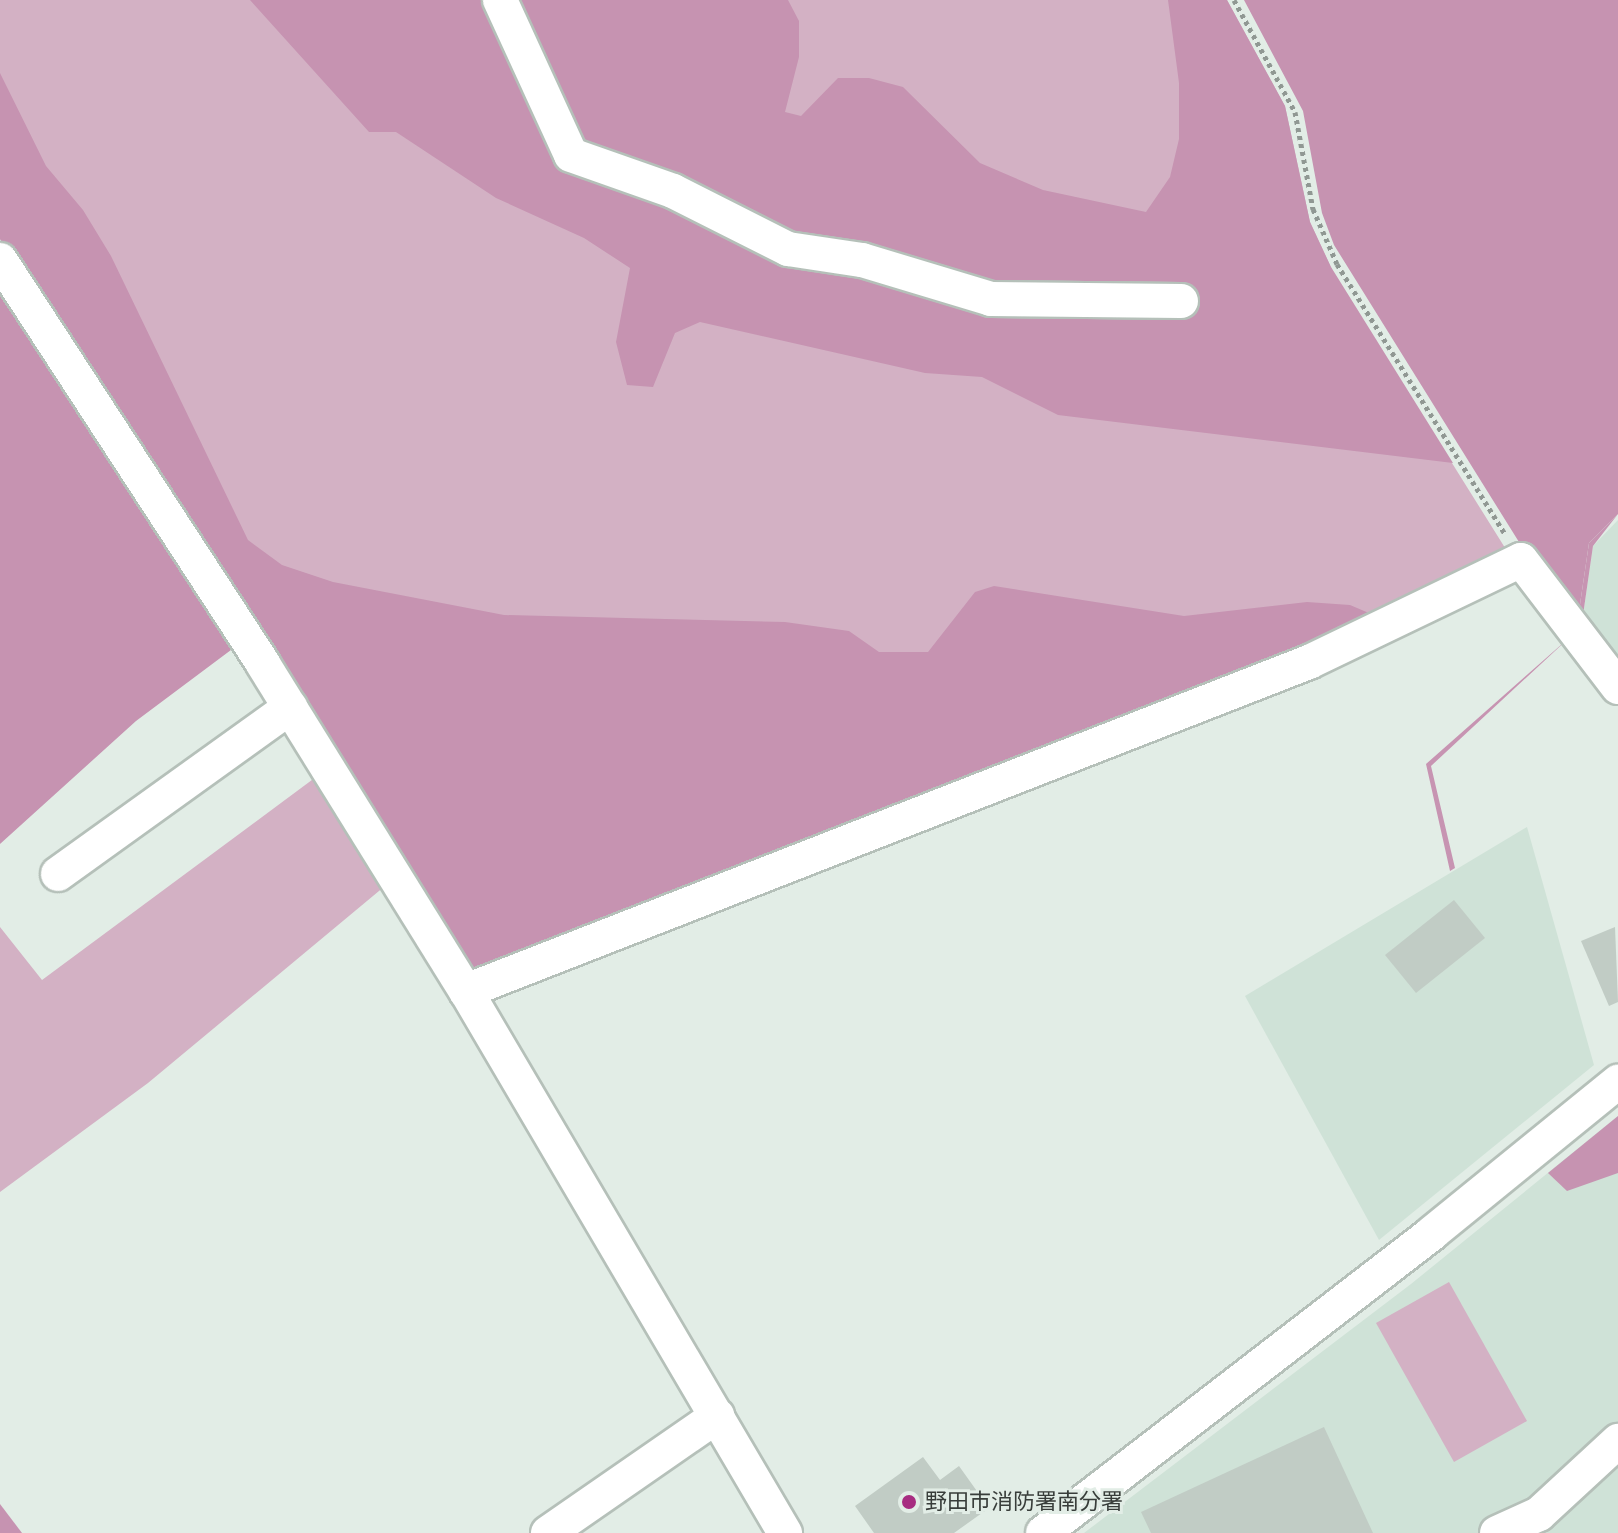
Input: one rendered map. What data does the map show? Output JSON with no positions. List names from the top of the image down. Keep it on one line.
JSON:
{"places":["野田市消防署南分署"]}
